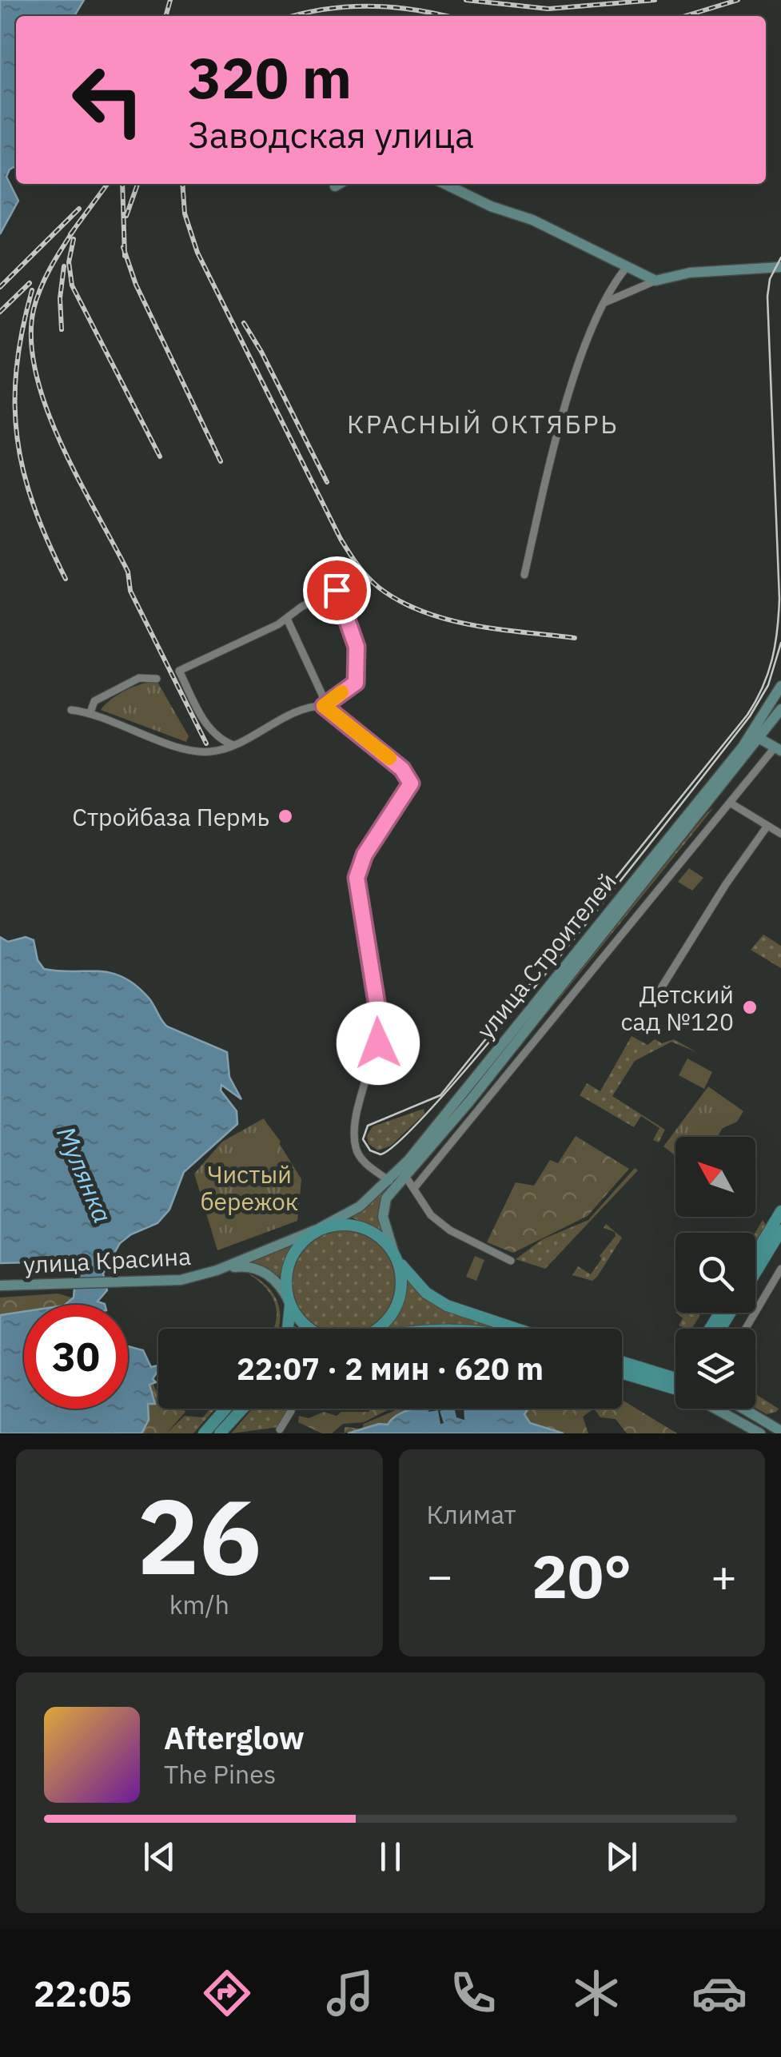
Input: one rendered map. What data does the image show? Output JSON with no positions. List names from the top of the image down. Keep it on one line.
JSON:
{"streets":{"main road":["улица Строителей","улица Красина"]},"crossings":[["улица Строителей","улица Красина"]],"districts":["КРАСНЫЙ ОКТЯБРЬ"],"water":["Мулянка"],"parks":["Чистый бережок"],"places":["Стройбаза Пермь","Детский сад №120"],"north":"top left","page":{"turn":["320 m","Заводская улица"],"limit":"30","trip":"22:07 · 2 мин · 620 m","tile":[["26","km/h"],"Климат"],"heat":["−","20°","+"],"song":["Afterglow","The Pines"],"tabs":"22:05"}}
